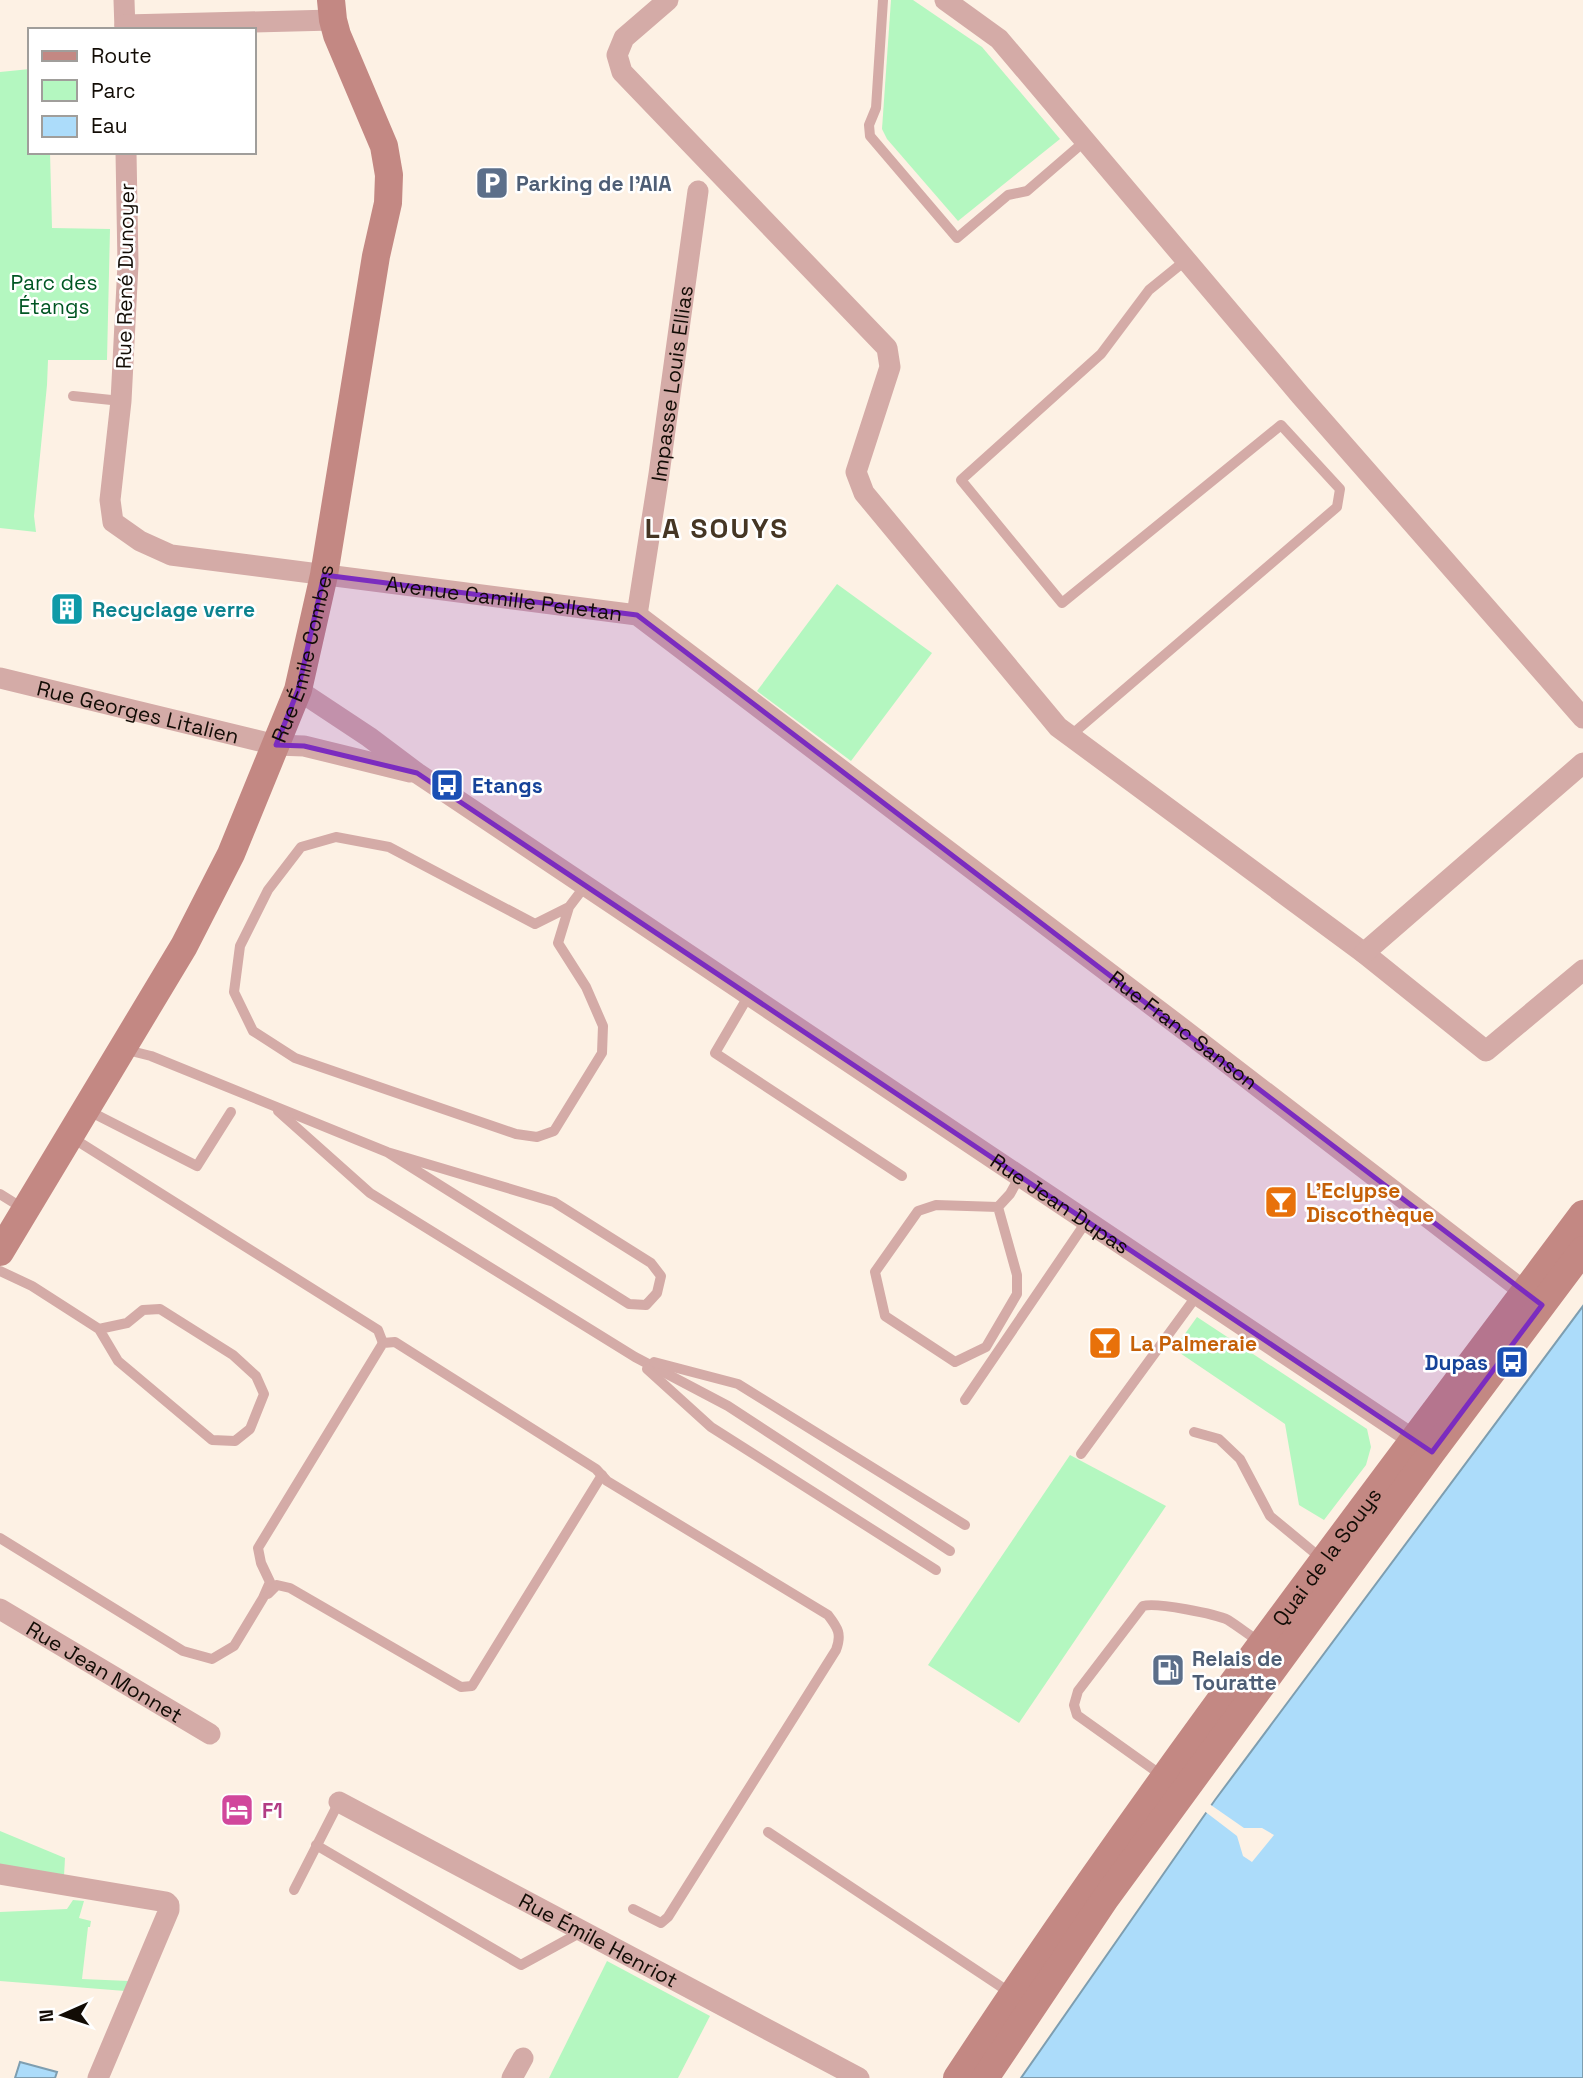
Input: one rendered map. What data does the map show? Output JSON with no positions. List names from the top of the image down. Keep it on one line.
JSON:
{"streets":{"main road":["Rue Émile Combes","Quai de la Souys"],"street":["Rue René Dunoyer","Impasse Louis Ellias","Avenue Camille Pelletan","Rue Georges Litalien","Rue Franc Sanson","Rue Jean Dupas","Rue Jean Monnet","Rue Émile Henriot"]},"crossings":[["Rue René Dunoyer","Avenue Camille Pelletan"],["Rue René Dunoyer","Rue Émile Combes"],["Impasse Louis Ellias","Avenue Camille Pelletan"],["Avenue Camille Pelletan","Rue Émile Combes"],["Avenue Camille Pelletan","Rue Franc Sanson"],["Rue Émile Combes","Rue Georges Litalien"],["Rue Émile Combes","Rue Jean Dupas"],["Rue Georges Litalien","Rue Jean Dupas"],["Rue Franc Sanson","Quai de la Souys"],["Rue Jean Dupas","Quai de la Souys"]],"districts":["LA SOUYS"],"parks":["Parc des Étangs"],"places":{"parking":["Parking de l'AIA"],"building":["Recyclage verre"],"bus stop":["Etangs","Dupas"],"bar":["L'Eclypse Discothèque","La Palmeraie"],"fuel station":["Relais de Touratte"],"hotel":["F1"]},"legend":["Route","Parc","Eau"],"north":"left"}
